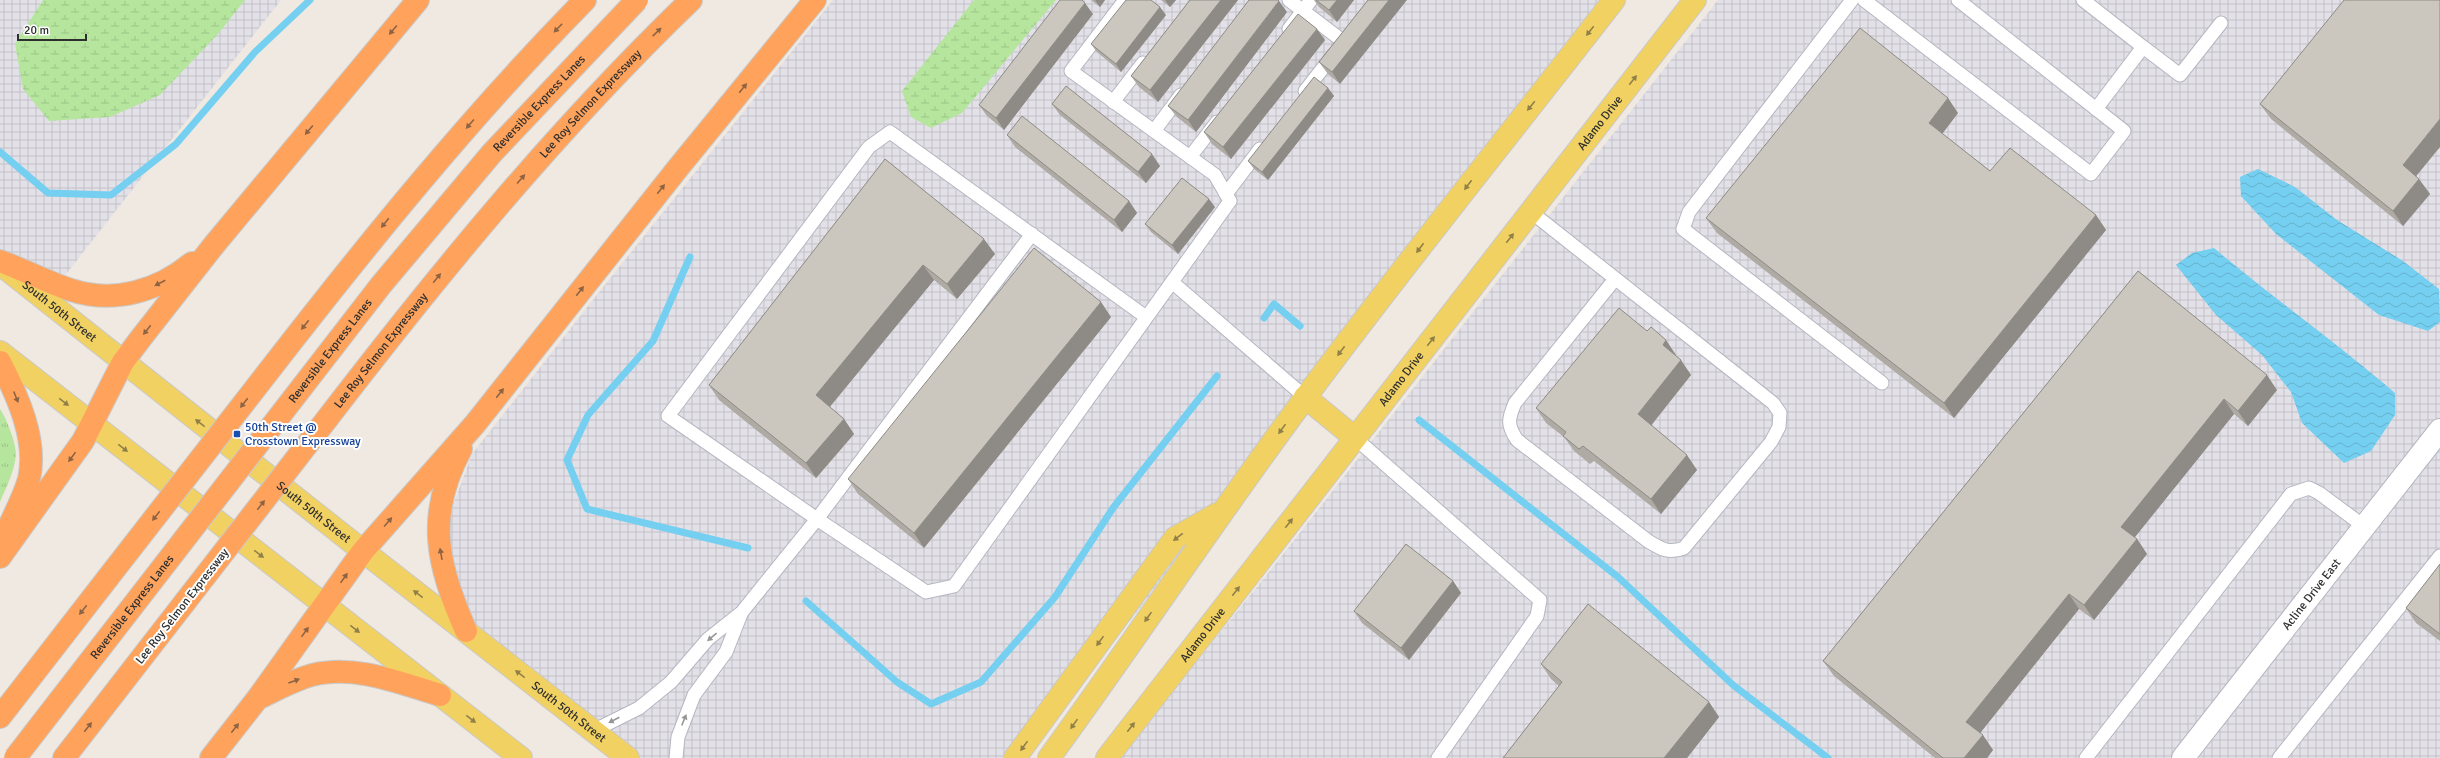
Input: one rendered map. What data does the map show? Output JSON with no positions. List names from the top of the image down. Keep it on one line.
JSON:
{"streets":{"highway":["Reversible Express Lanes","Lee Roy Selmon Expressway"],"main road":["Adamo Drive","South 50th Street"],"street":["Acline Drive East"]},"places":{"transit":["50th Street @ Crosstown Expressway"]},"scale_bar":"20 m"}
